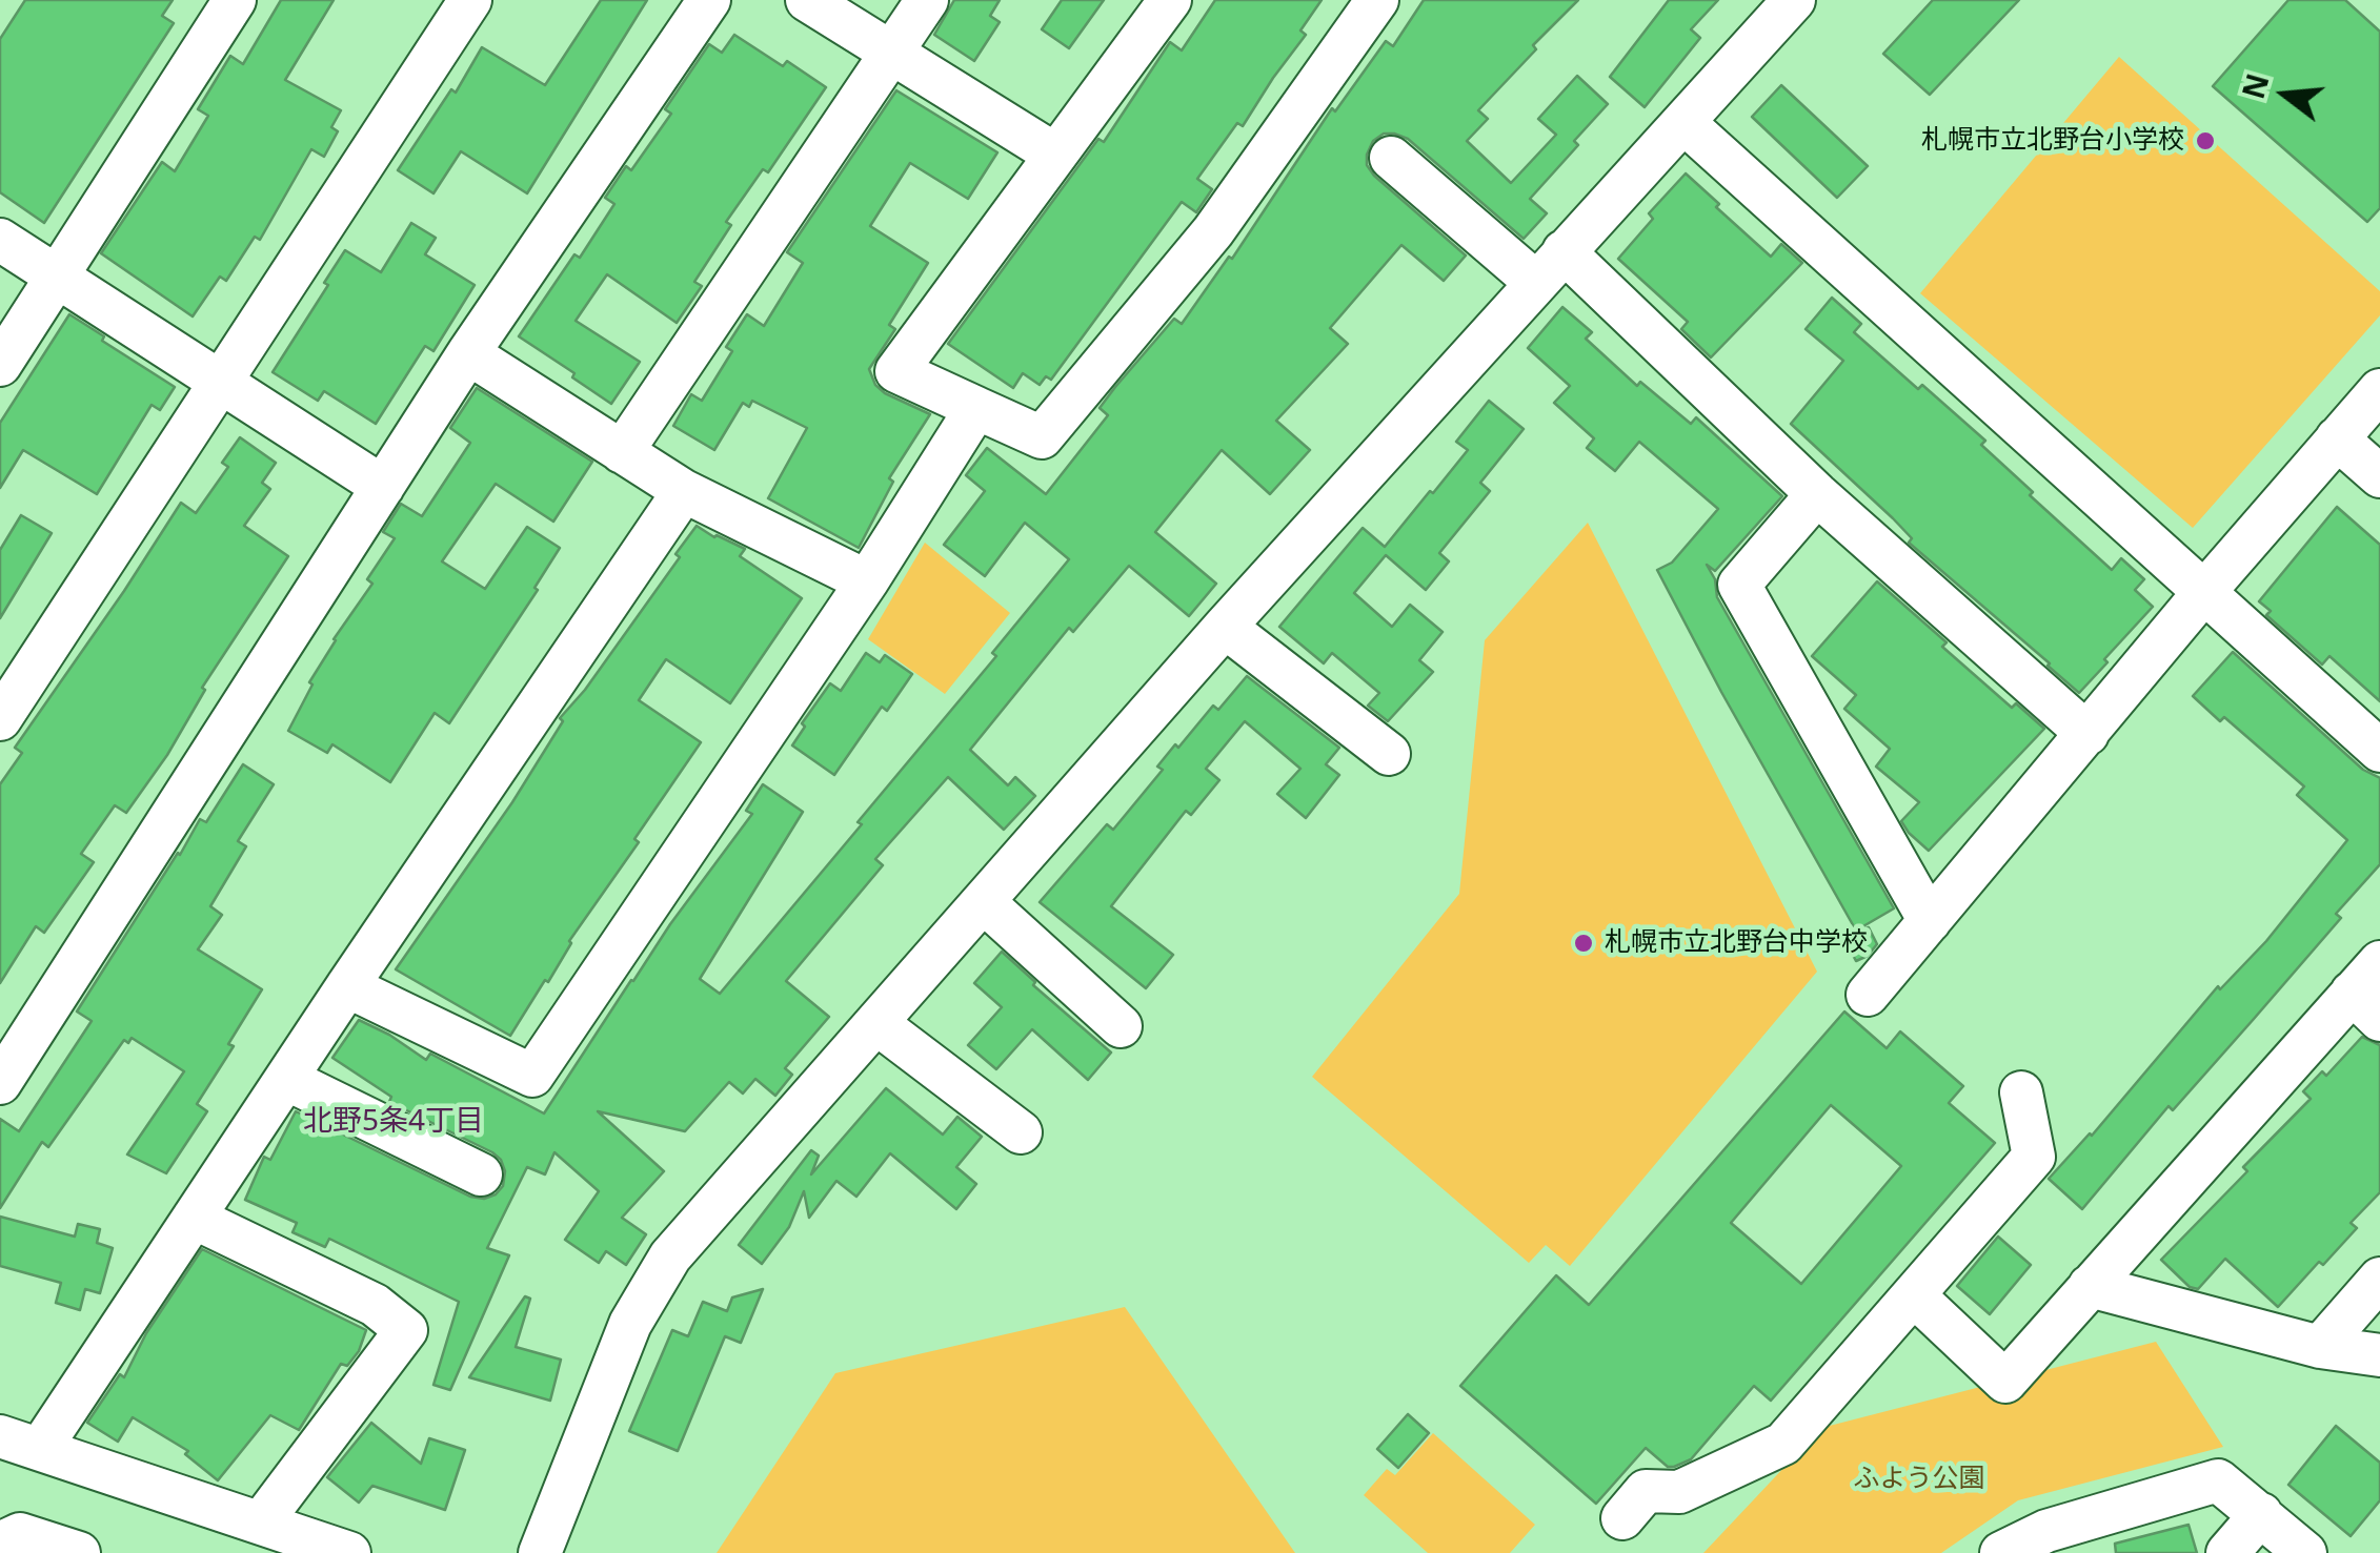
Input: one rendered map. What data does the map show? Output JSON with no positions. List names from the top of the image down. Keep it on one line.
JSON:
{"districts":["北野5条4丁目"],"parks":["ふよう公園"],"places":["札幌市立北野台小学校","札幌市立北野台中学校"],"north":"left"}
